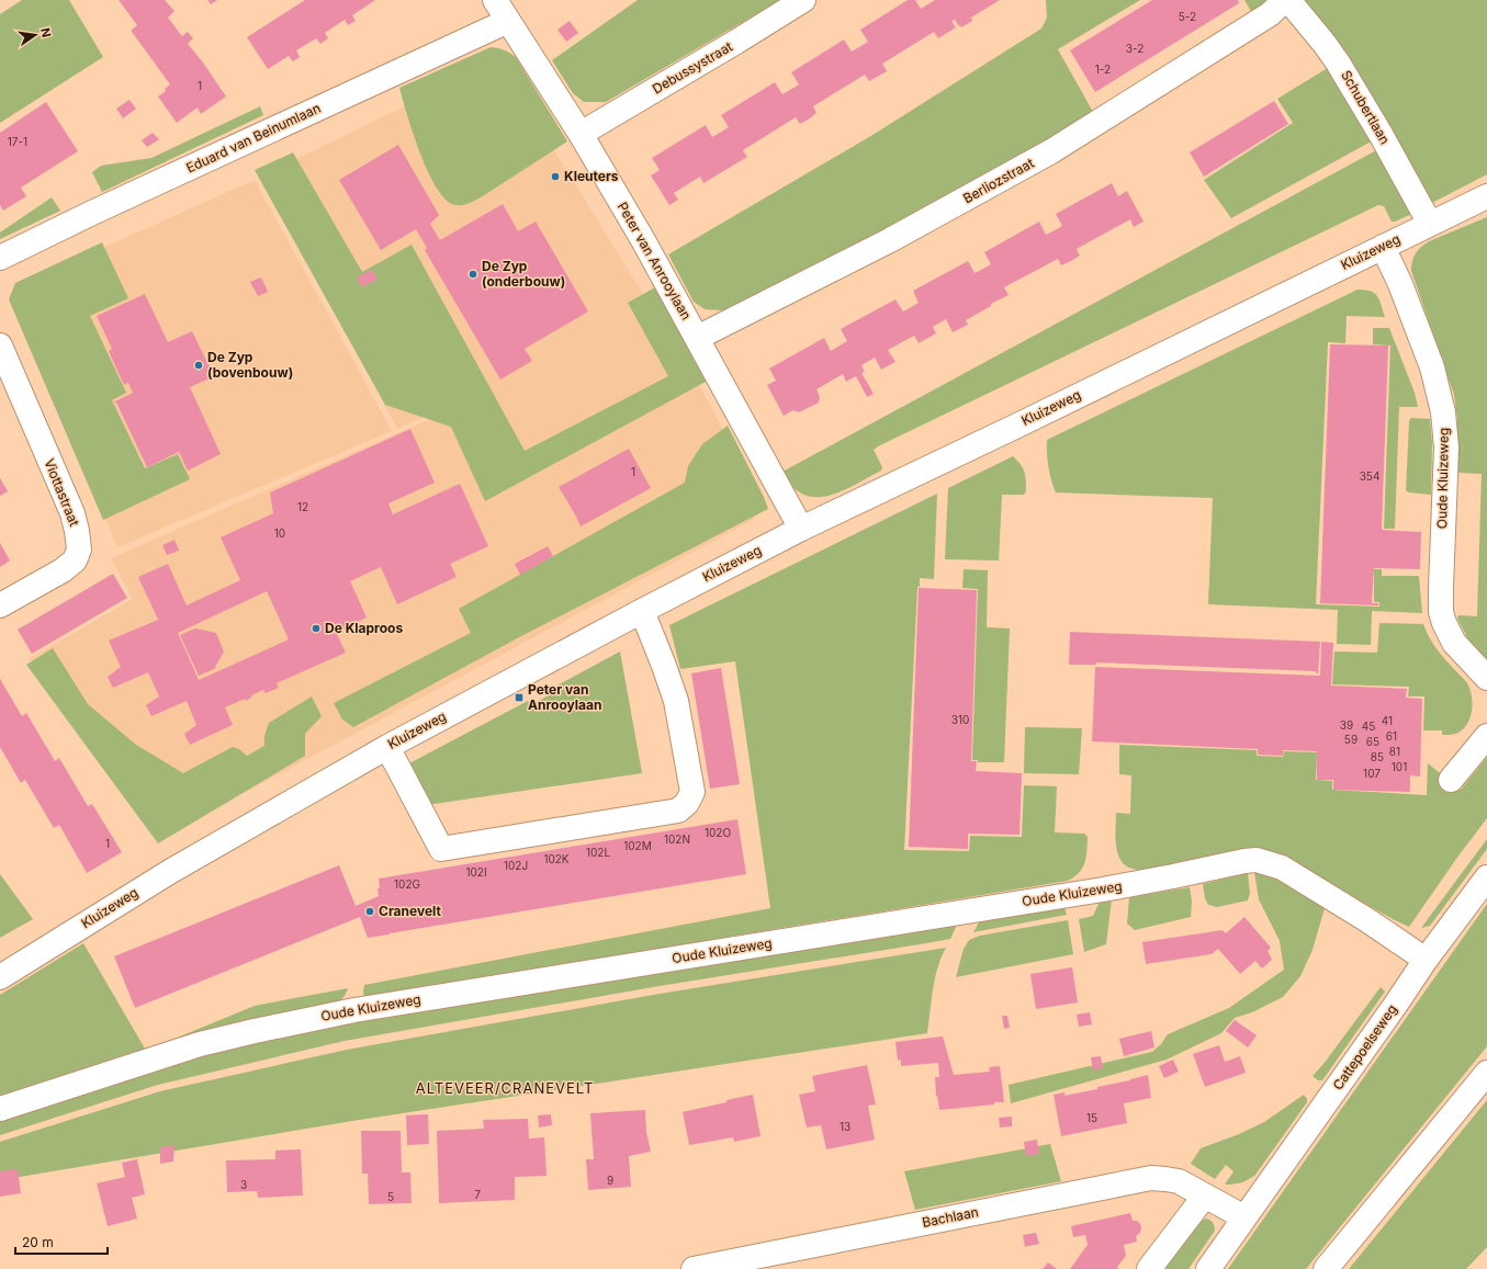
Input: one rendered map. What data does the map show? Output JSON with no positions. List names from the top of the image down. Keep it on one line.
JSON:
{"streets":{"street":["Debussystraat","Schubertlaan","Eduard van Beinumlaan","Berliozstraat","Kluizeweg","Peter van Anrooylaan","Oude Kluizeweg","Viottastraat","Cattepoelseweg","Bachlaan"]},"crossings":[["Debussystraat","Peter van Anrooylaan"],["Schubertlaan","Kluizeweg"],["Eduard van Beinumlaan","Peter van Anrooylaan"],["Berliozstraat","Peter van Anrooylaan"],["Kluizeweg","Peter van Anrooylaan"],["Kluizeweg","Oude Kluizeweg"],["Oude Kluizeweg","Cattepoelseweg"]],"districts":["ALTEVEER/CRANEVELT"],"places":{"other":["Kleuters","De Zyp (onderbouw)","De Zyp (bovenbouw)","De Klaproos","Cranevelt"],"transit":["Peter van Anrooylaan"]},"house_numbers":["5-2","3-2","1-2","1","17-1","1","354","12","10","310","41","39","45","61","59","65","81","85","101","107","102O","102N","1","102M","102L","102K","102J","102I","102G","15","13","9","3","7","5"],"scale_bar":"20 m","north":"right"}
